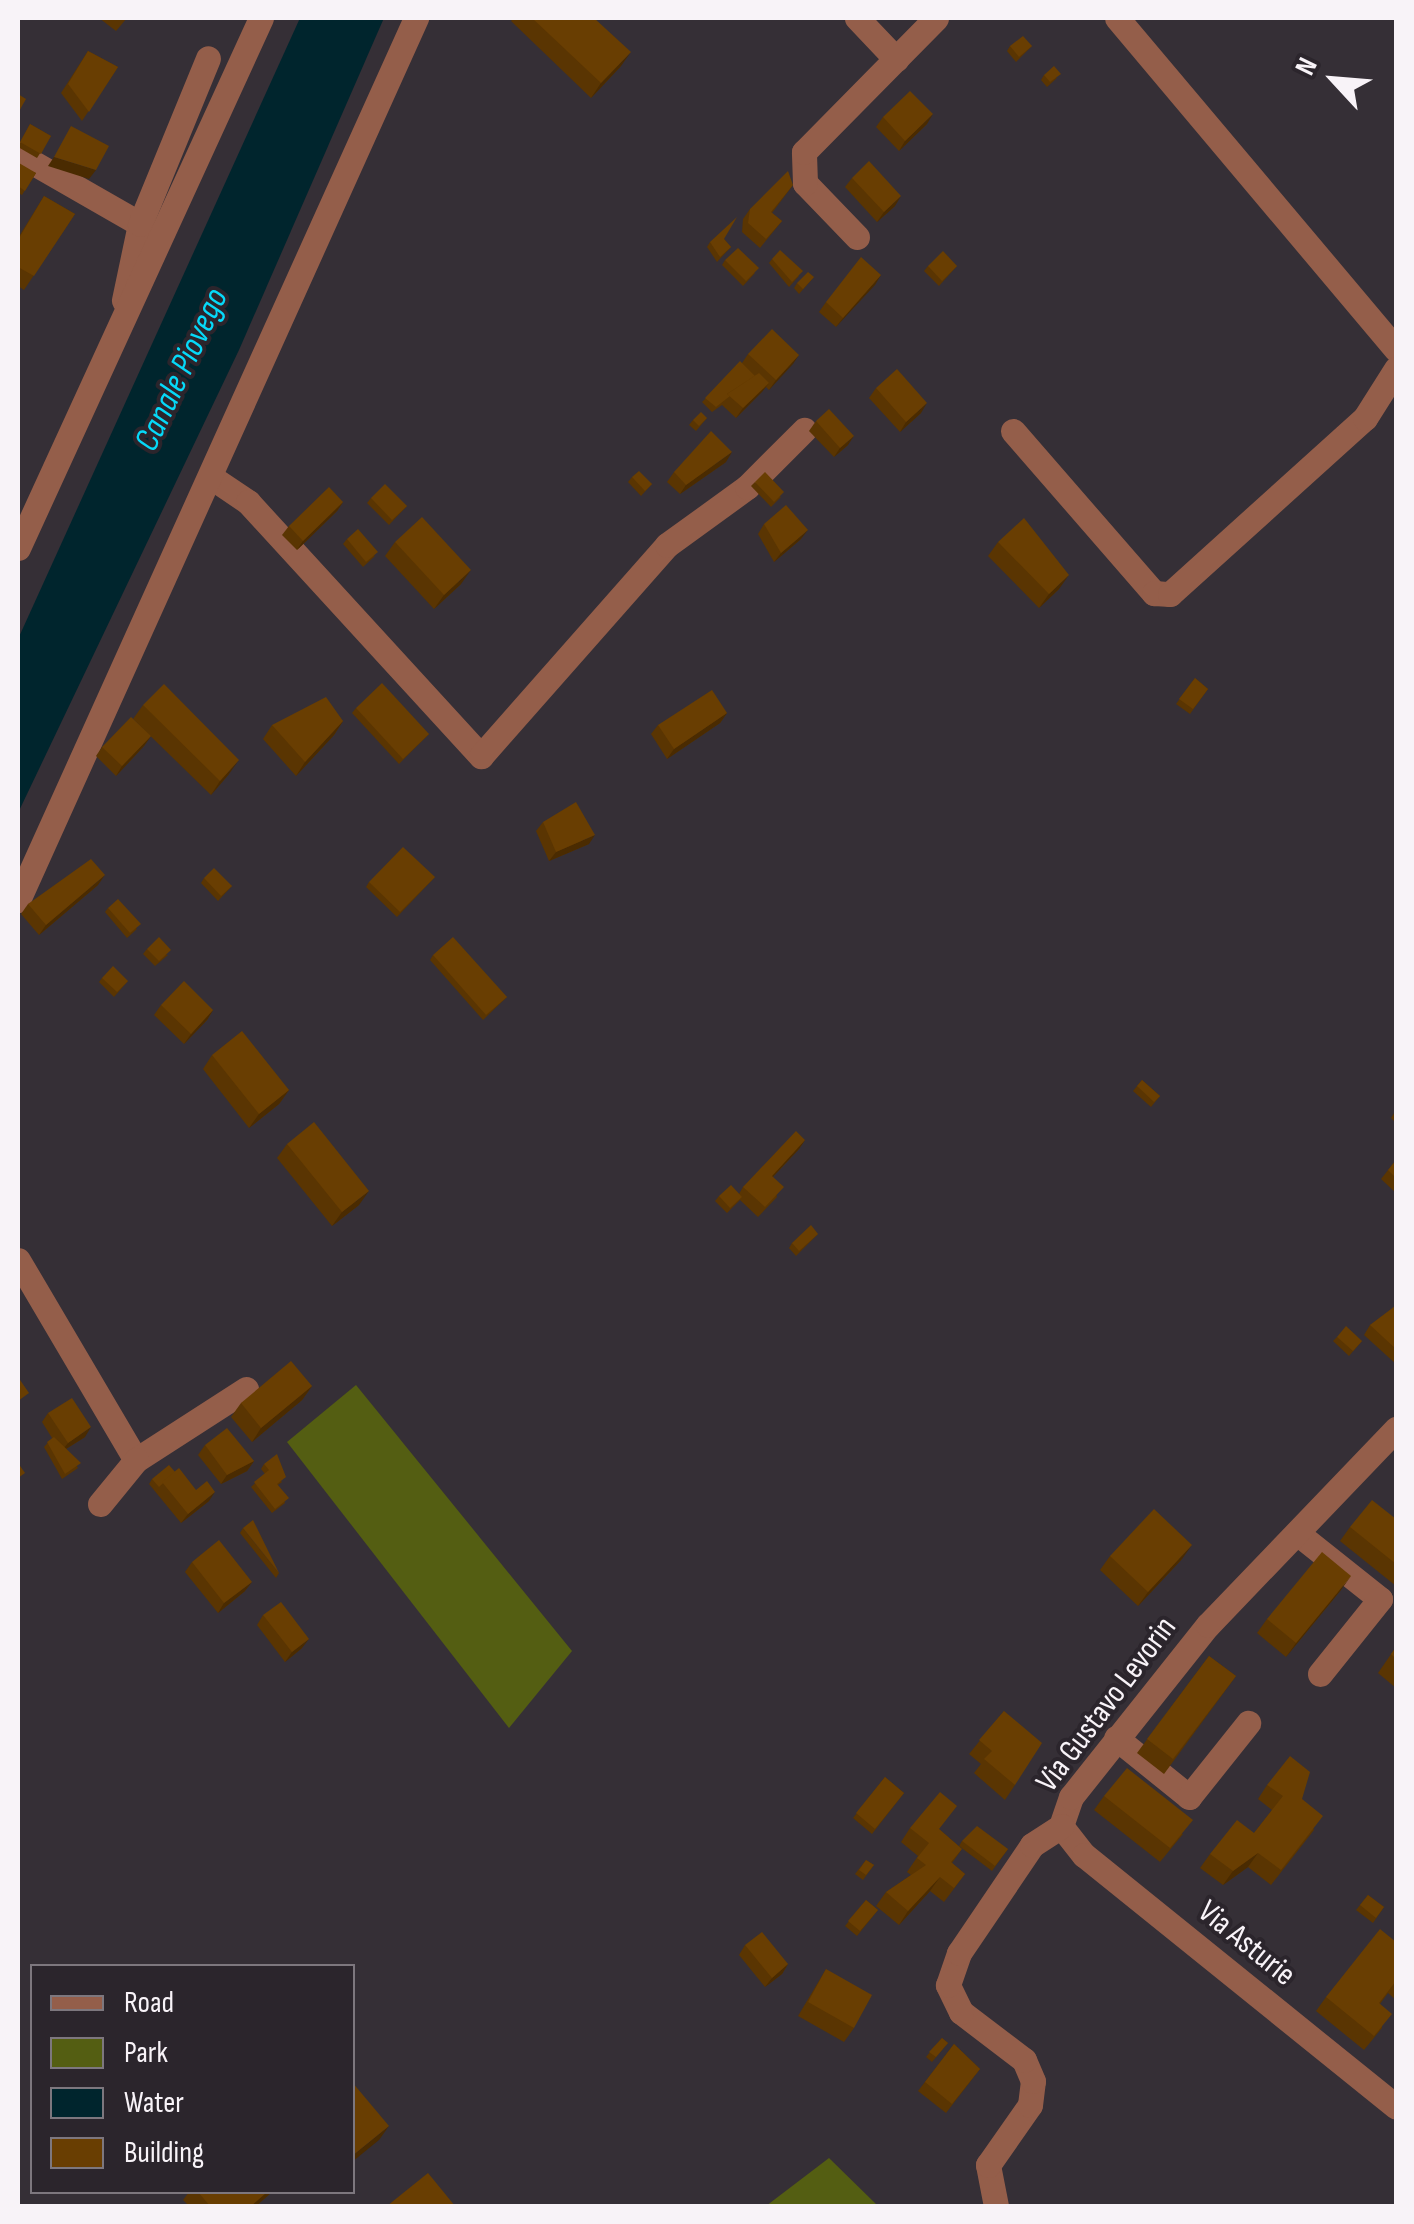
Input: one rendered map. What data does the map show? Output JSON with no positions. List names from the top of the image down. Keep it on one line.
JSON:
{"streets":{"street":["Via Gustavo Levorin","Via Asturie"]},"crossings":[["Via Gustavo Levorin","Via Asturie"]],"water":["Canale Piovego"],"legend":["Road","Park","Water","Building"],"north":"top left"}
